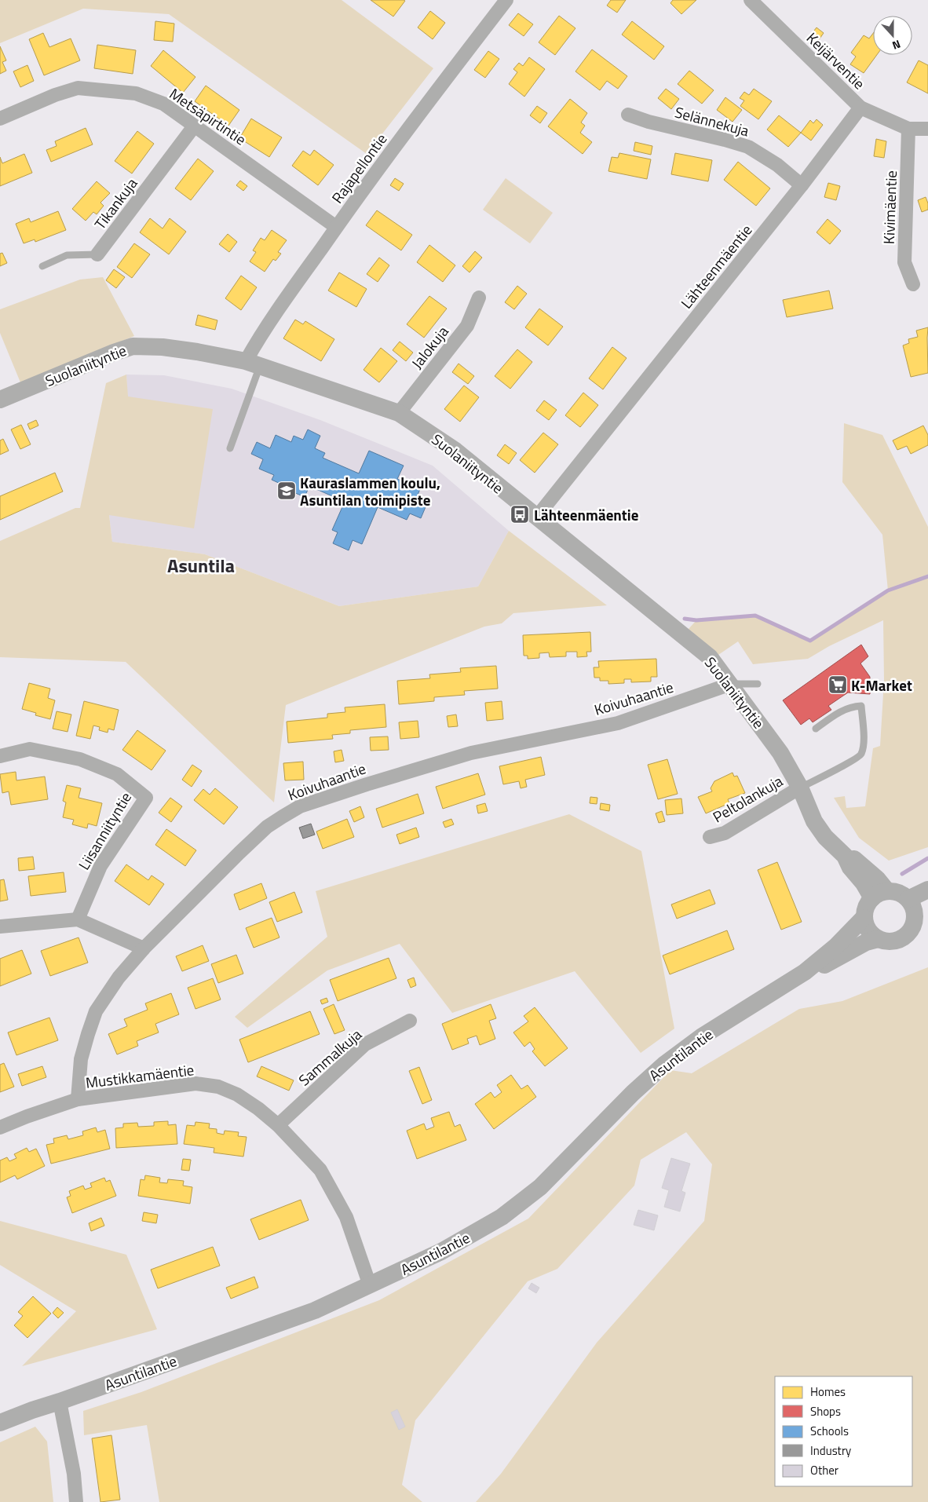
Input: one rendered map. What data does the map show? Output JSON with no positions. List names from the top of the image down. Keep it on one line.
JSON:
{"streets":{"street":["Keijärventie","Metsäpirtintie","Selännekuja","Rajapellontie","Tikankuja","Kivimäentie","Lähteenmäentie","Jalokuja","Suolaniityntie","Koivuhaantie","Peltolankuja","Liisanniityntie","Asuntilantie","Sammalkuja","Mustikkamäentie"]},"crossings":[["Keijärventie","Kivimäentie"],["Keijärventie","Lähteenmäentie"],["Metsäpirtintie","Rajapellontie"],["Metsäpirtintie","Tikankuja"],["Selännekuja","Lähteenmäentie"],["Rajapellontie","Suolaniityntie"],["Lähteenmäentie","Suolaniityntie"],["Jalokuja","Suolaniityntie"],["Suolaniityntie","Koivuhaantie"],["Suolaniityntie","Peltolankuja"],["Suolaniityntie","Asuntilantie"],["Koivuhaantie","Mustikkamäentie"],["Asuntilantie","Mustikkamäentie"],["Sammalkuja","Mustikkamäentie"]],"districts":["Asuntila"],"places":{"school or university":["Kauraslammen koulu, Asuntilan toimipiste"],"bus stop":["Lähteenmäentie"],"supermarket":["K-Market"]},"legend":["Homes","Shops","Schools","Industry","Other"],"north":"bottom"}
